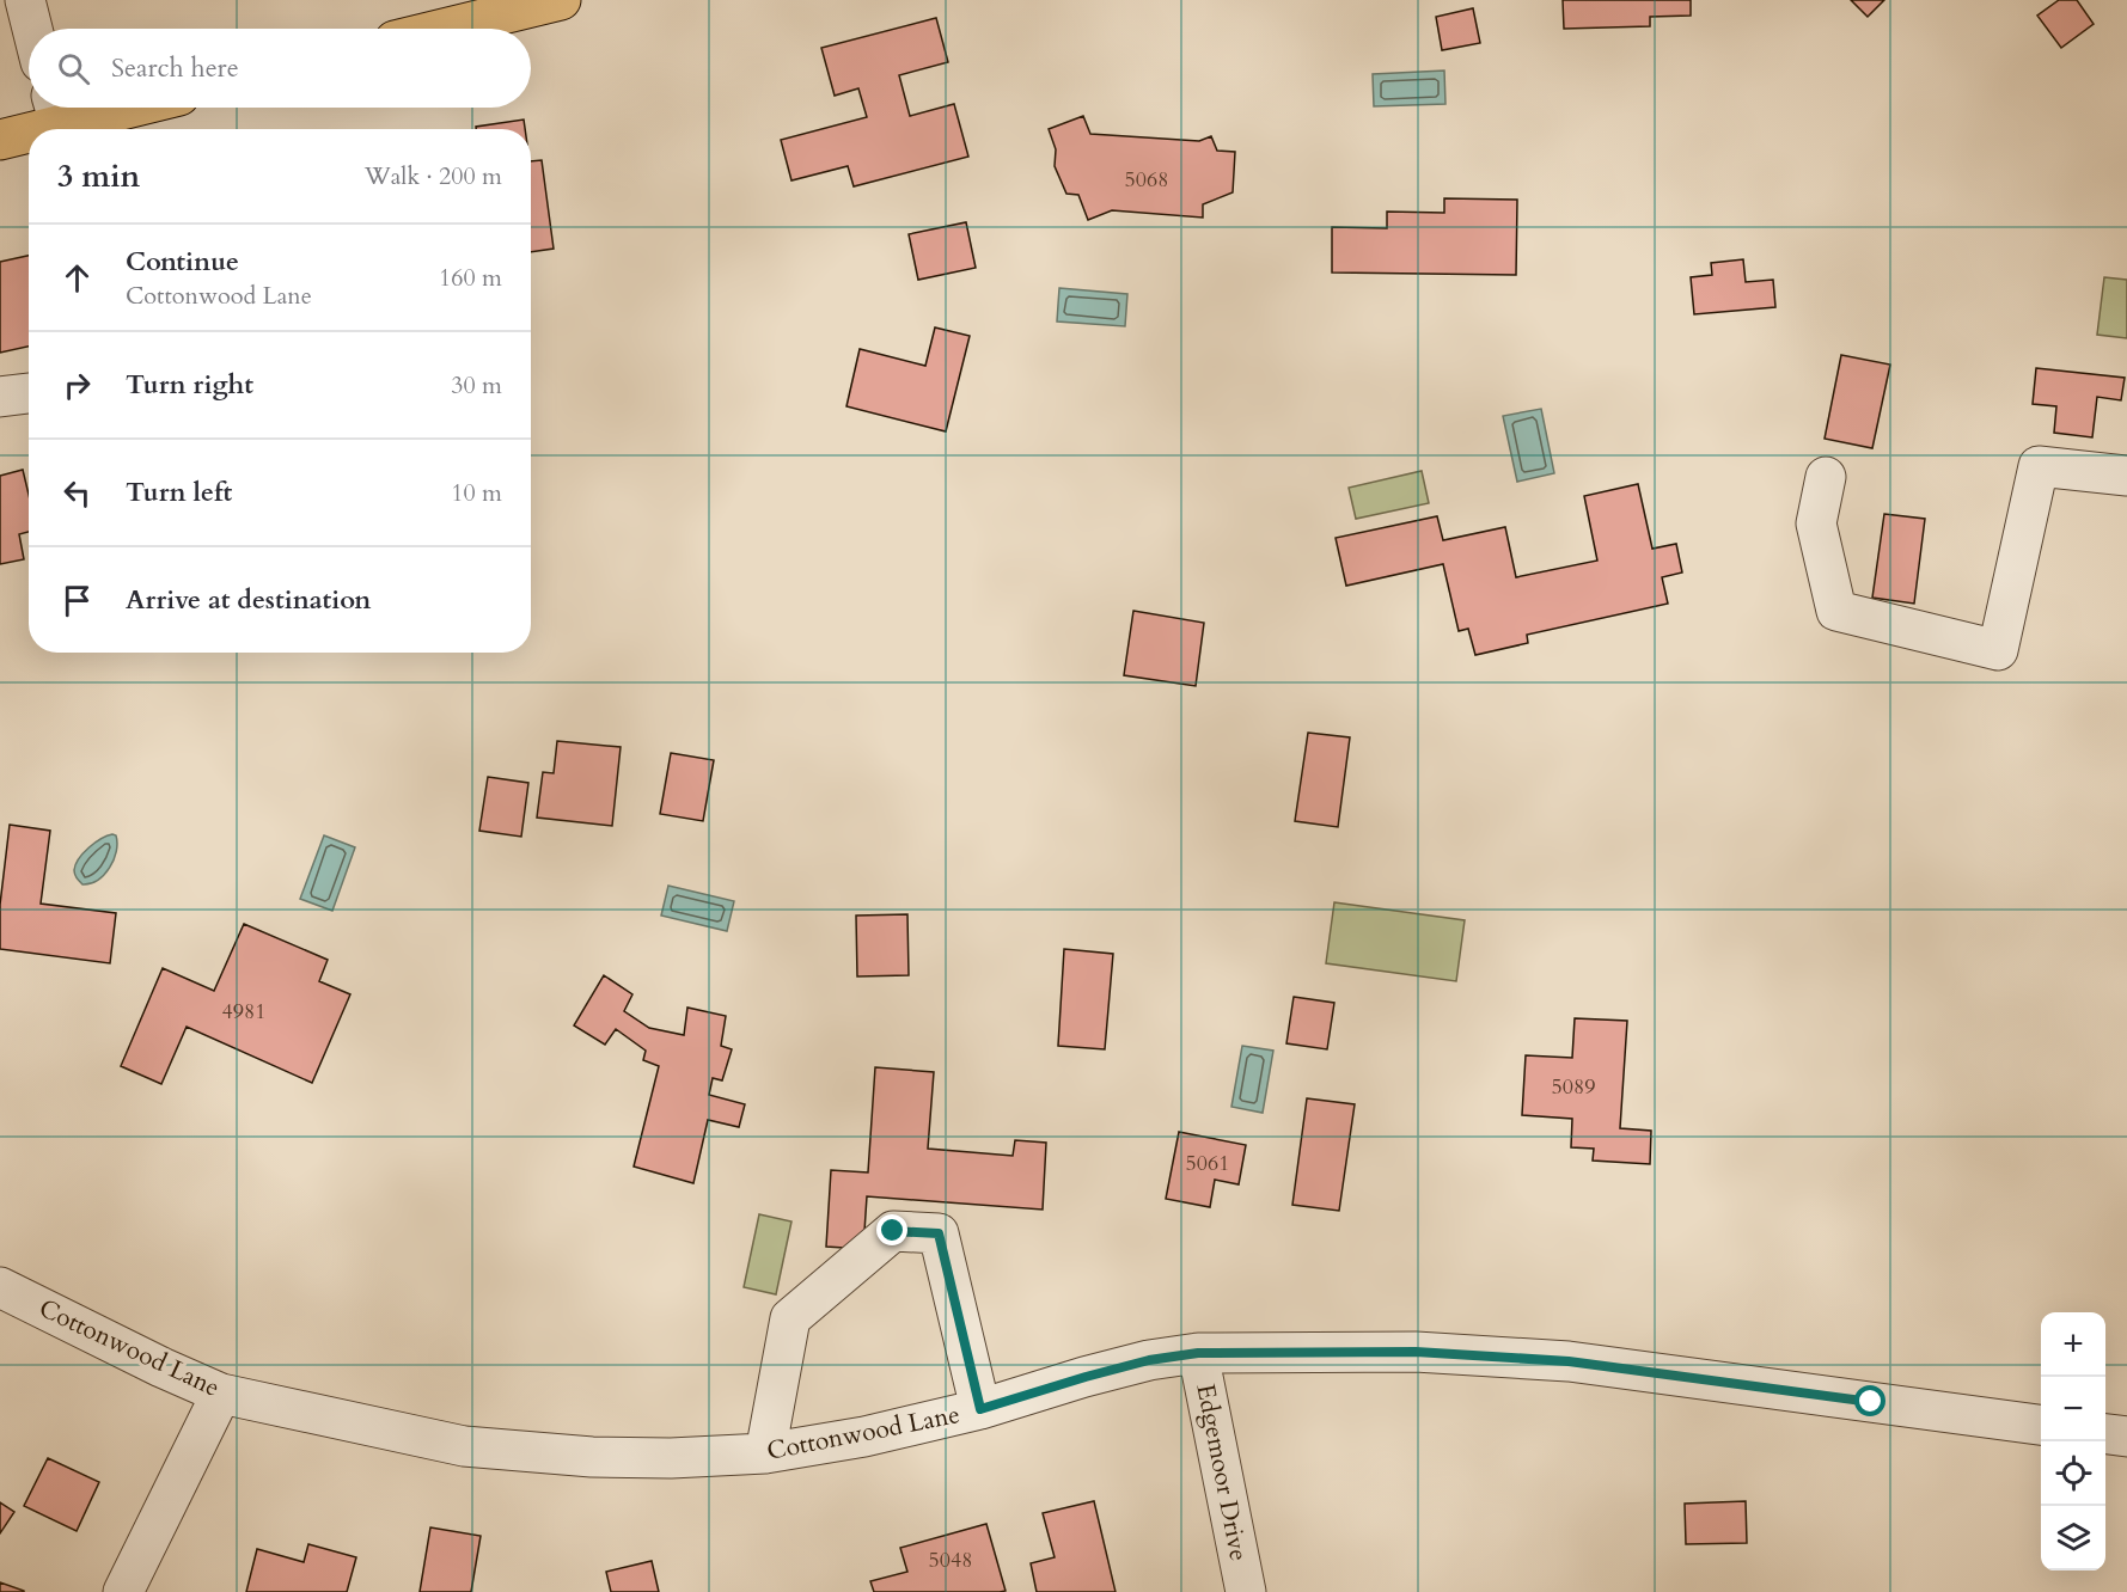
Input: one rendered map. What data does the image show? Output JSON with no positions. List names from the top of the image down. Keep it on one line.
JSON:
{"streets":{"street":["Cottonwood Lane","Edgemoor Drive"]},"crossings":[["Cottonwood Lane","Edgemoor Drive"]],"house_numbers":["5068","4981","5089","5061","5048"],"page":{"search":"Search here","heading":["3 min","Walk · 200 m"],"list":[["Continue","Cottonwood Lane","160 m"],["Turn right","30 m"],["Turn left","10 m"],"Arrive at destination"],"map_buttons":["+","−"]}}
